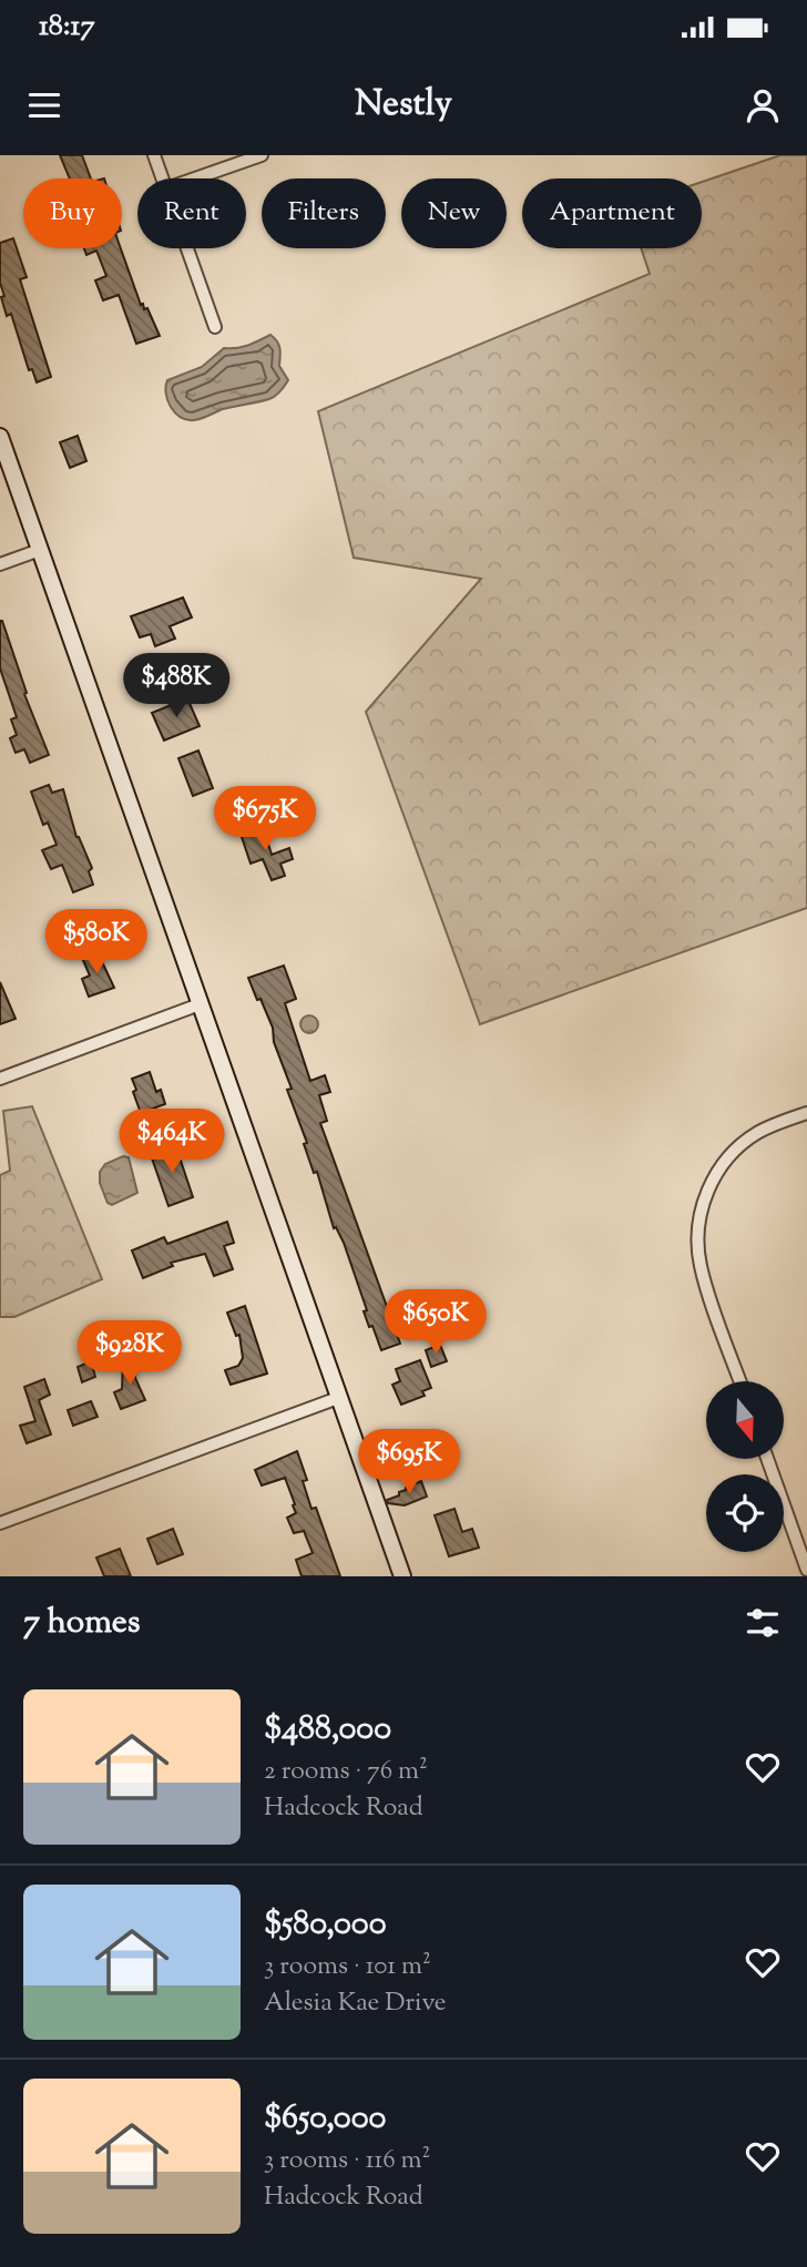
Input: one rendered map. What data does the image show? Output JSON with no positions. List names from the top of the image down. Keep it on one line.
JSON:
{"north":"bottom","page":{"status":"18:17","header":"Nestly","chip":["Buy","Rent","Filters","New","Apartment"],"price":["$488K","$675K","$580K","$464K","$650K","$928K","$695K"],"heading":"7 homes","list":[{"name":"$488,000","note":"2 rooms · 76 m² · Hadcock Road"},{"name":"$580,000","note":"3 rooms · 101 m² · Alesia Kae Drive"},{"name":"$650,000","note":"3 rooms · 116 m² · Hadcock Road"}]}}
